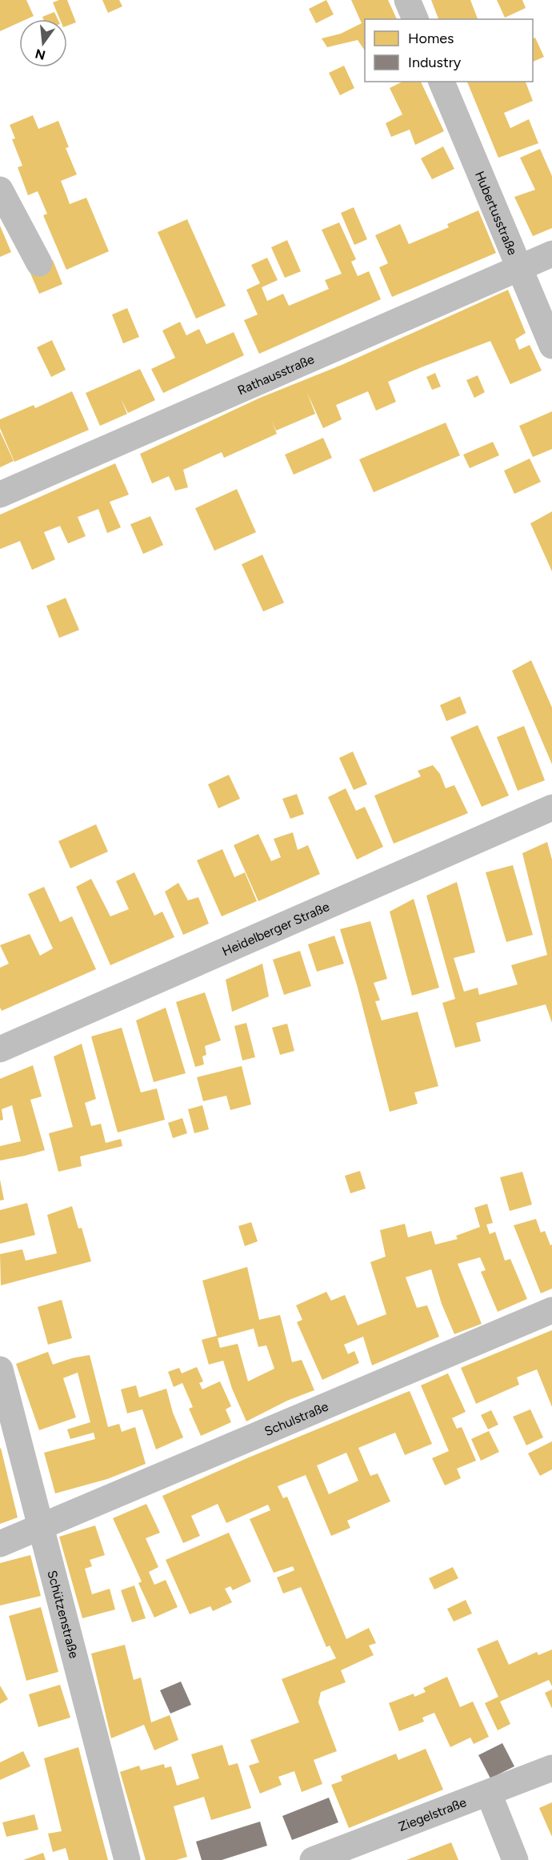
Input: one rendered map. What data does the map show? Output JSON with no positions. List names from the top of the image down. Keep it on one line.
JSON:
{"streets":{"street":["Hubertusstraße","Rathausstraße","Heidelberger Straße","Schulstraße","Schützenstraße","Ziegelstraße"]},"crossings":[["Hubertusstraße","Rathausstraße"],["Schulstraße","Schützenstraße"]],"legend":["Homes","Industry"],"north":"bottom"}
